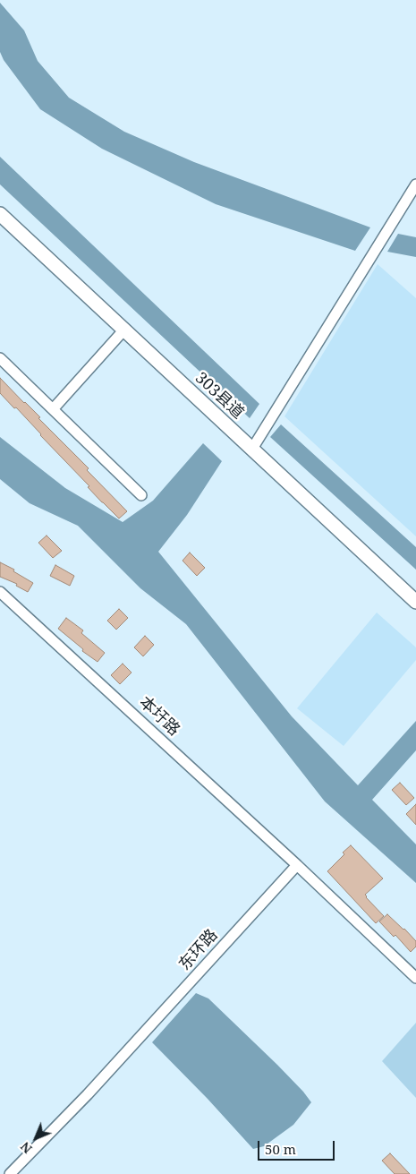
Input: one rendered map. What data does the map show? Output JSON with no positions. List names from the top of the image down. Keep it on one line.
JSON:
{"streets":{"main road":["303县道"],"street":["本圩路","东环路"]},"crossings":[["本圩路","东环路"]],"scale_bar":"50 m","north":"bottom left"}
